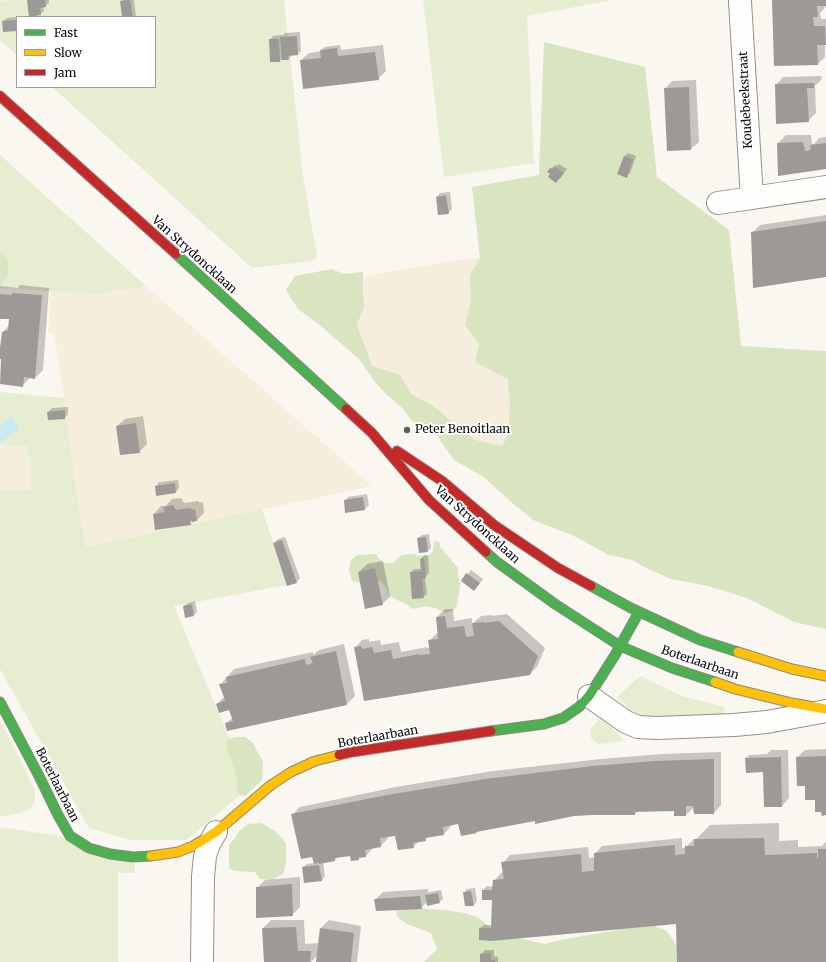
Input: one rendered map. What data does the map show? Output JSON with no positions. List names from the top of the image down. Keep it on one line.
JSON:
{"streets":{"main road":["Van Strydoncklaan","Boterlaarbaan"],"street":["Koudebeekstraat"]},"crossings":[["Van Strydoncklaan","Boterlaarbaan"]],"places":["Peter Benoitlaan"],"legend":["Fast","Slow","Jam"]}
